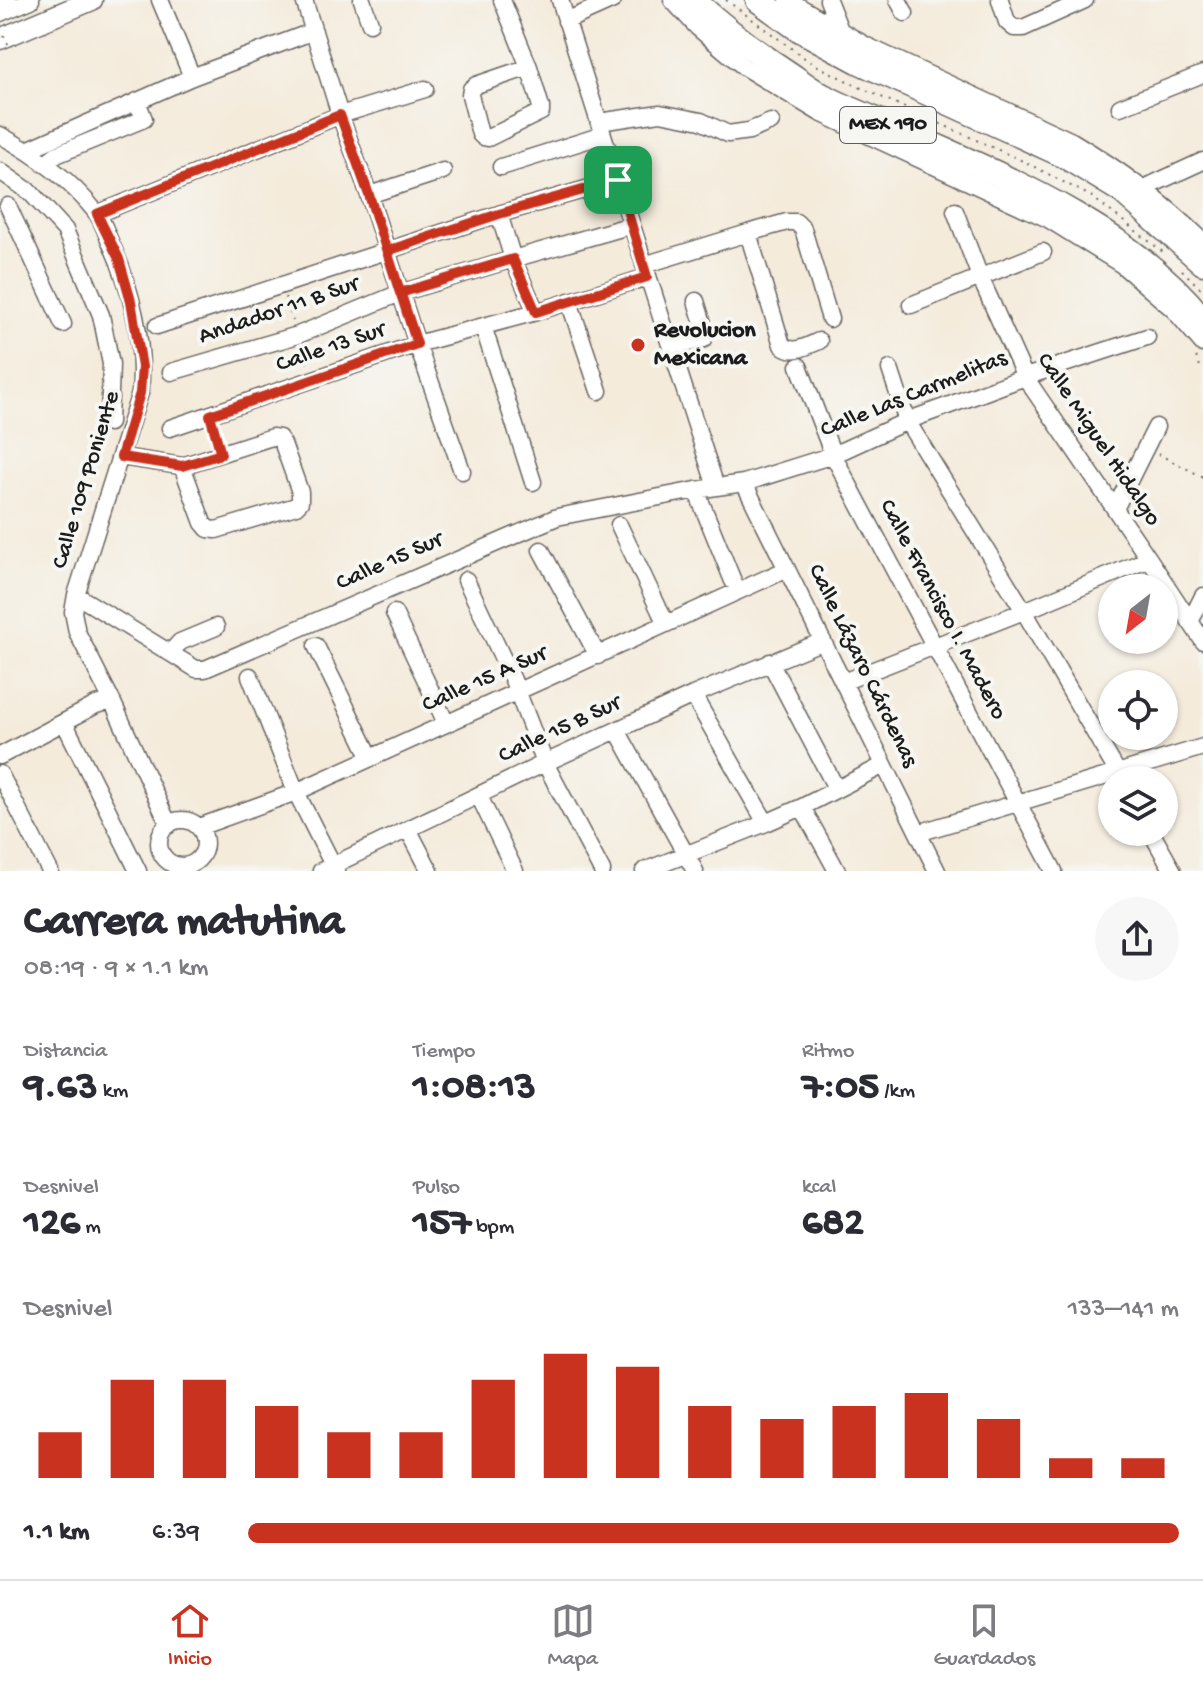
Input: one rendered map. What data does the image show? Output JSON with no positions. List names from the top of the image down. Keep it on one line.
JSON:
{"streets":{"highway":["MEX 190"],"street":["Andador 11 B Sur","Calle 13 Sur","Calle Las Carmelitas","Calle Miguel Hidalgo","Calle 109 Poniente","Calle 15 Sur","Calle Francisco I. Madero","Calle Lázaro Cárdenas","Calle 15 A Sur","Calle 15 B Sur"]},"crossings":[["Calle Las Carmelitas","Calle Miguel Hidalgo"],["Calle Las Carmelitas","Calle 15 Sur"],["Calle Las Carmelitas","Calle Francisco I. Madero"],["Calle Las Carmelitas","Calle Lázaro Cárdenas"],["Calle 109 Poniente","Calle 15 Sur"],["Calle 109 Poniente","Calle 15 A Sur"],["Calle 15 Sur","Calle Lázaro Cárdenas"],["Calle Lázaro Cárdenas","Calle 15 A Sur"],["Calle Lázaro Cárdenas","Calle 15 B Sur"]],"places":["Revolucion Mexicana"],"north":"bottom left","page":{"heading":["Carrera matutina","08:19 · 9 × 1.1 km"],"stats":[["Distancia","9.63 km"],["Tiempo","1:08:13"],["Ritmo","7:05 /km"],["Desnivel","126 m"],["Pulso","157 bpm"],["kcal","682"]],"chart":["Desnivel","133–141 m"],"list":[{"name":"1.1 km","note":"6:39"}],"tabs":["Inicio","Mapa","Guardados"]}}
